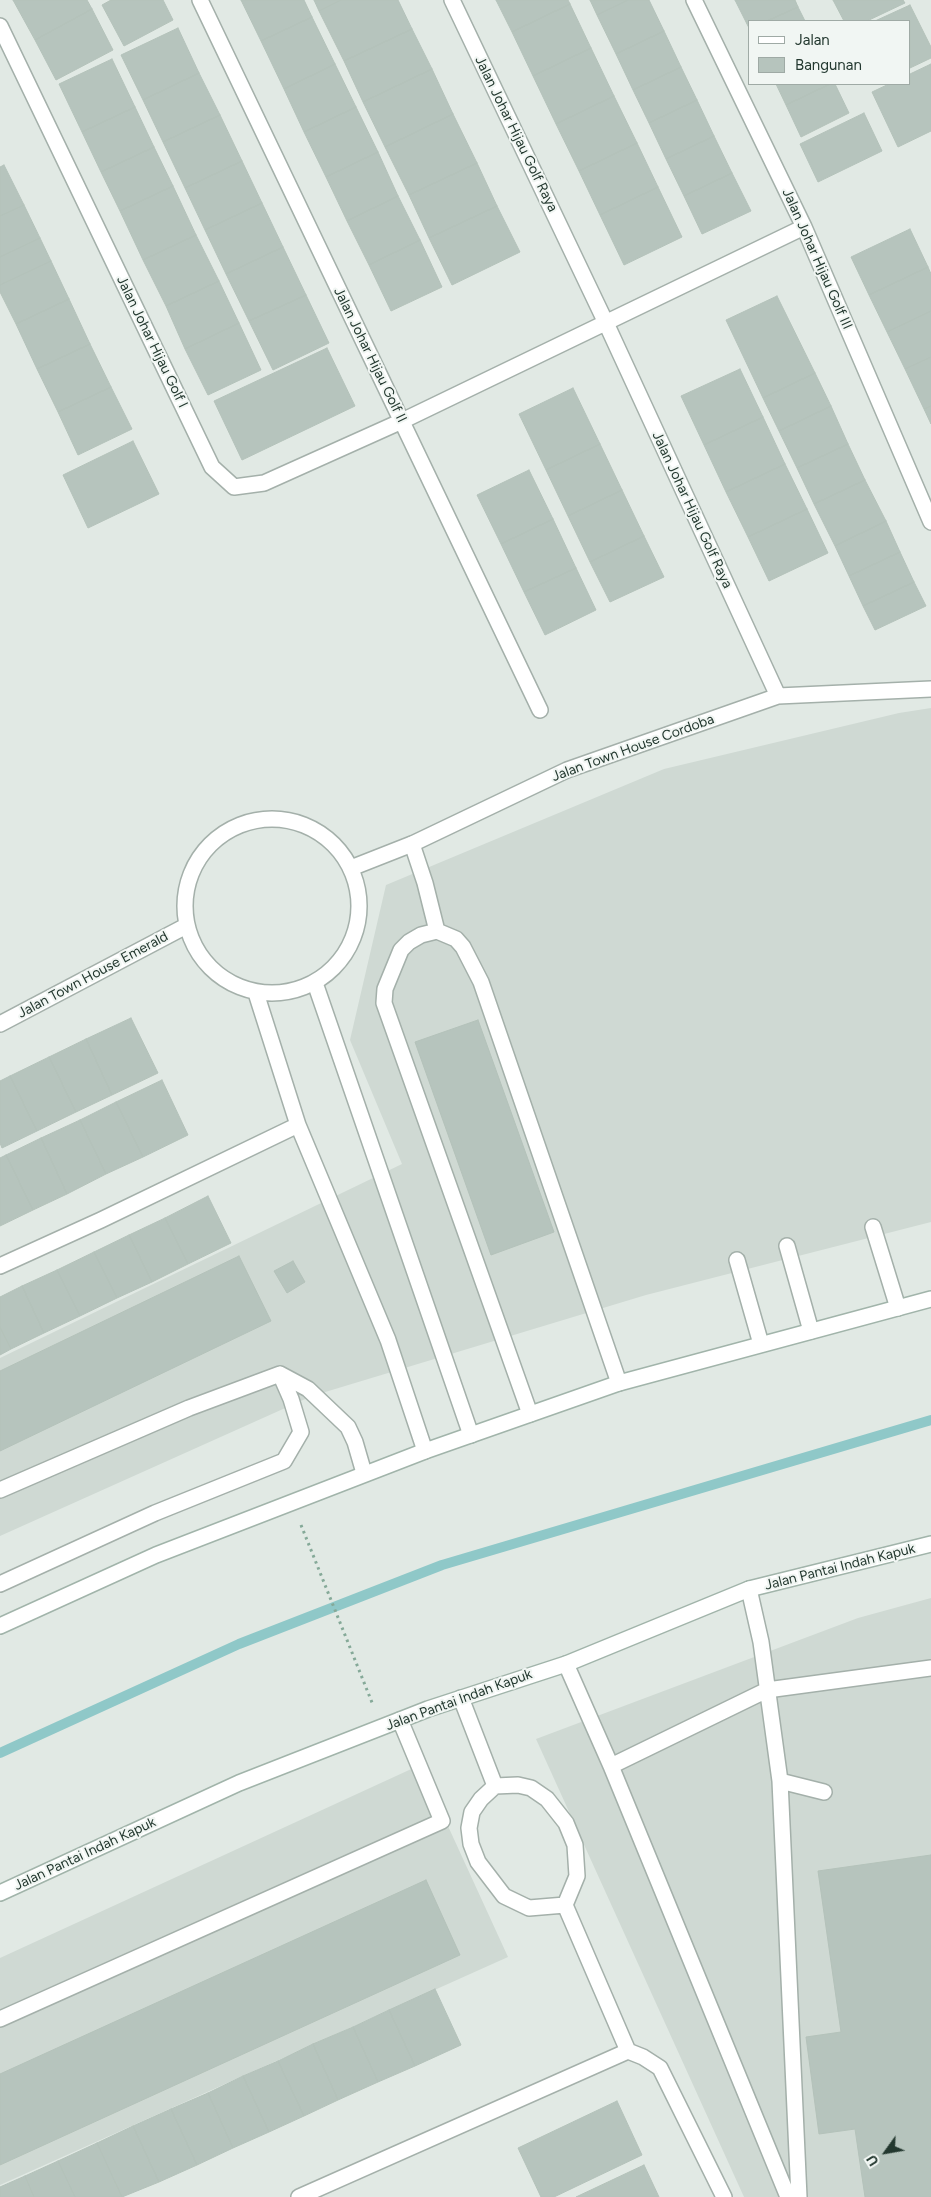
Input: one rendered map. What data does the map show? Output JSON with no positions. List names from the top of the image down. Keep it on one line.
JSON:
{"streets":{"street":["Jalan Johar Hijau Golf Raya","Jalan Johar Hijau Golf III","Jalan Johar Hijau Golf I","Jalan Johar Hijau Golf II","Jalan Town House Cordoba","Jalan Town House Emerald","Jalan Pantai Indah Kapuk"]},"crossings":[["Jalan Johar Hijau Golf Raya","Jalan Town House Cordoba"],["Jalan Johar Hijau Golf I","Jalan Johar Hijau Golf II"],["Jalan Town House Cordoba","Jalan Town House Emerald"]],"legend":["Jalan","Bangunan"],"north":"bottom left"}
